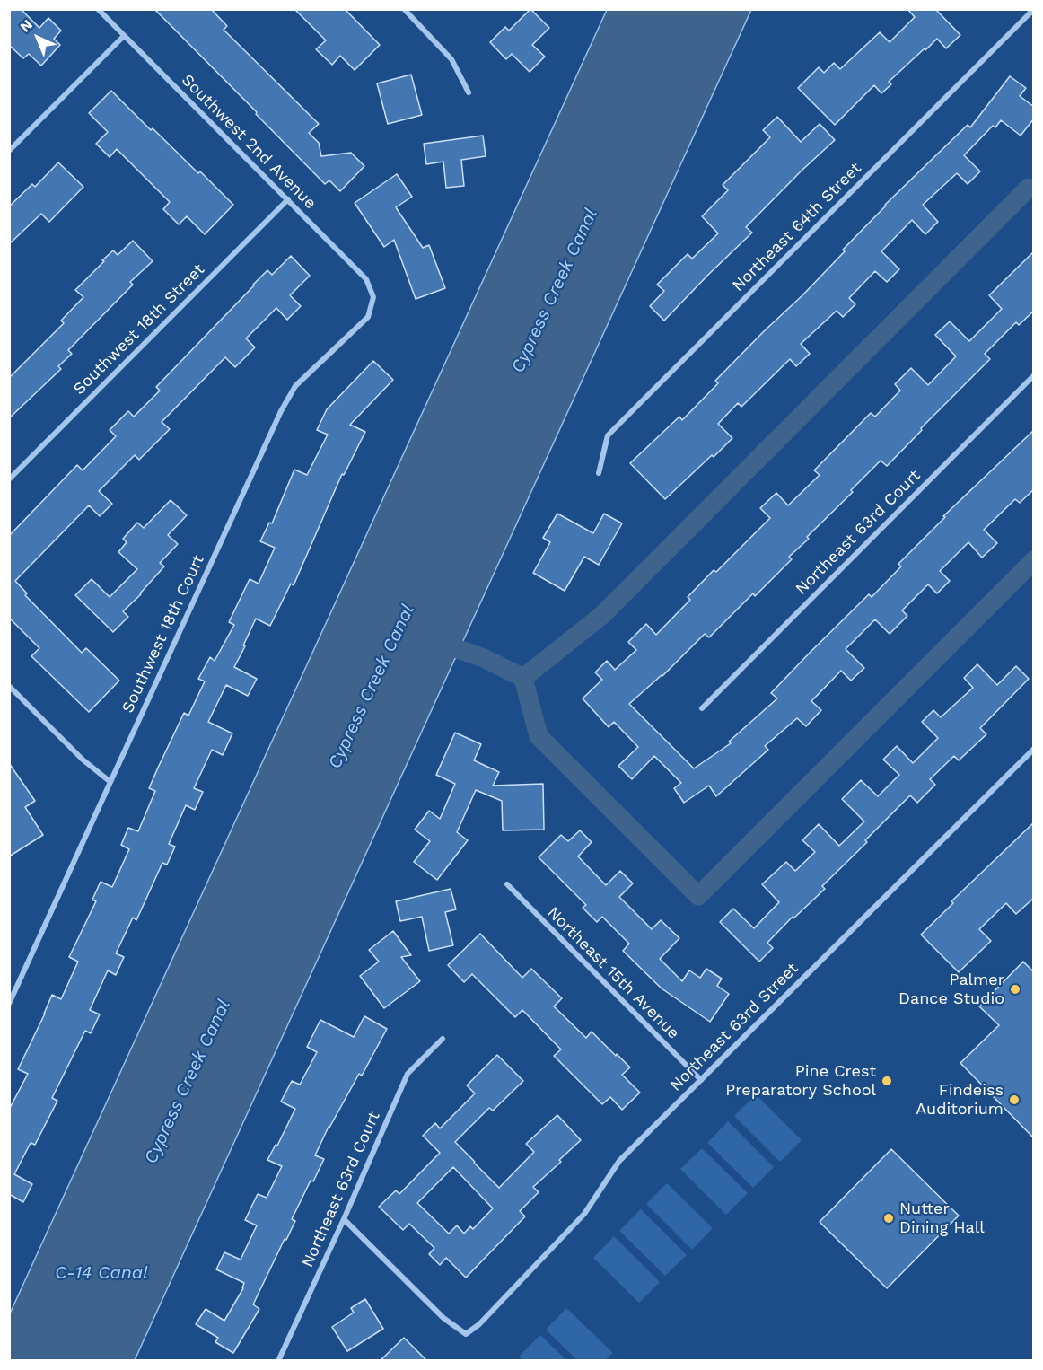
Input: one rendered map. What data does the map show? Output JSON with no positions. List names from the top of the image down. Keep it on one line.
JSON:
{"streets":{"street":["Southwest 2nd Avenue","Northeast 64th Street","Southwest 18th Street","Northeast 63rd Court","Southwest 18th Court","Northeast 15th Avenue","Northeast 63rd Street"]},"crossings":[["Southwest 2nd Avenue","Southwest 18th Street"],["Southwest 2nd Avenue","Southwest 18th Court"],["Northeast 63rd Court","Northeast 63rd Street"],["Northeast 15th Avenue","Northeast 63rd Street"]],"water":["Cypress Creek Canal","C-14 Canal"],"places":["Palmer Dance Studio","Pine Crest Preparatory School","Findeiss Auditorium","Nutter Dining Hall"],"north":"top left"}
